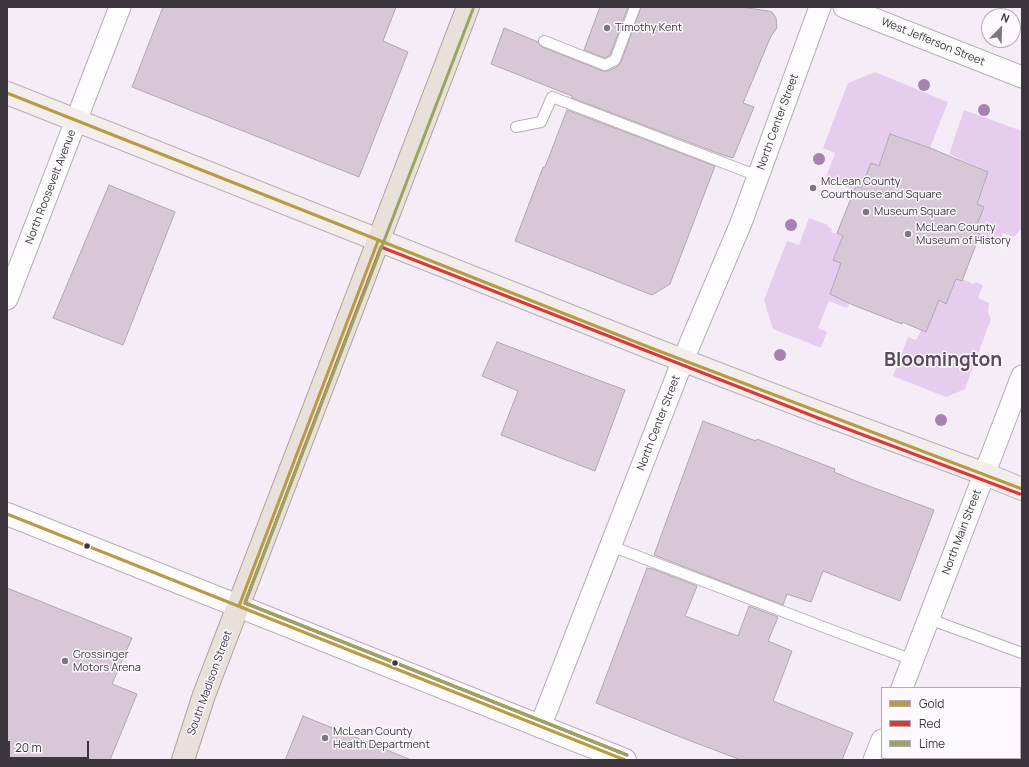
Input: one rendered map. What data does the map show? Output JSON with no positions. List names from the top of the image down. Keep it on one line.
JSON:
{"streets":{"main road":["South Madison Street"],"street":["West Jefferson Street","North Center Street","North Roosevelt Avenue","North Main Street"]},"districts":["Bloomington"],"places":["Timothy Kent","McLean County Courthouse and Square","Museum Square","McLean County Museum of History","Grossinger Motors Arena","McLean County Health Department"],"lines":["transit line Lime","transit line Gold","transit line Red"],"legend":["Gold","Red","Lime"],"scale_bar":"20 m","north":"top right"}
